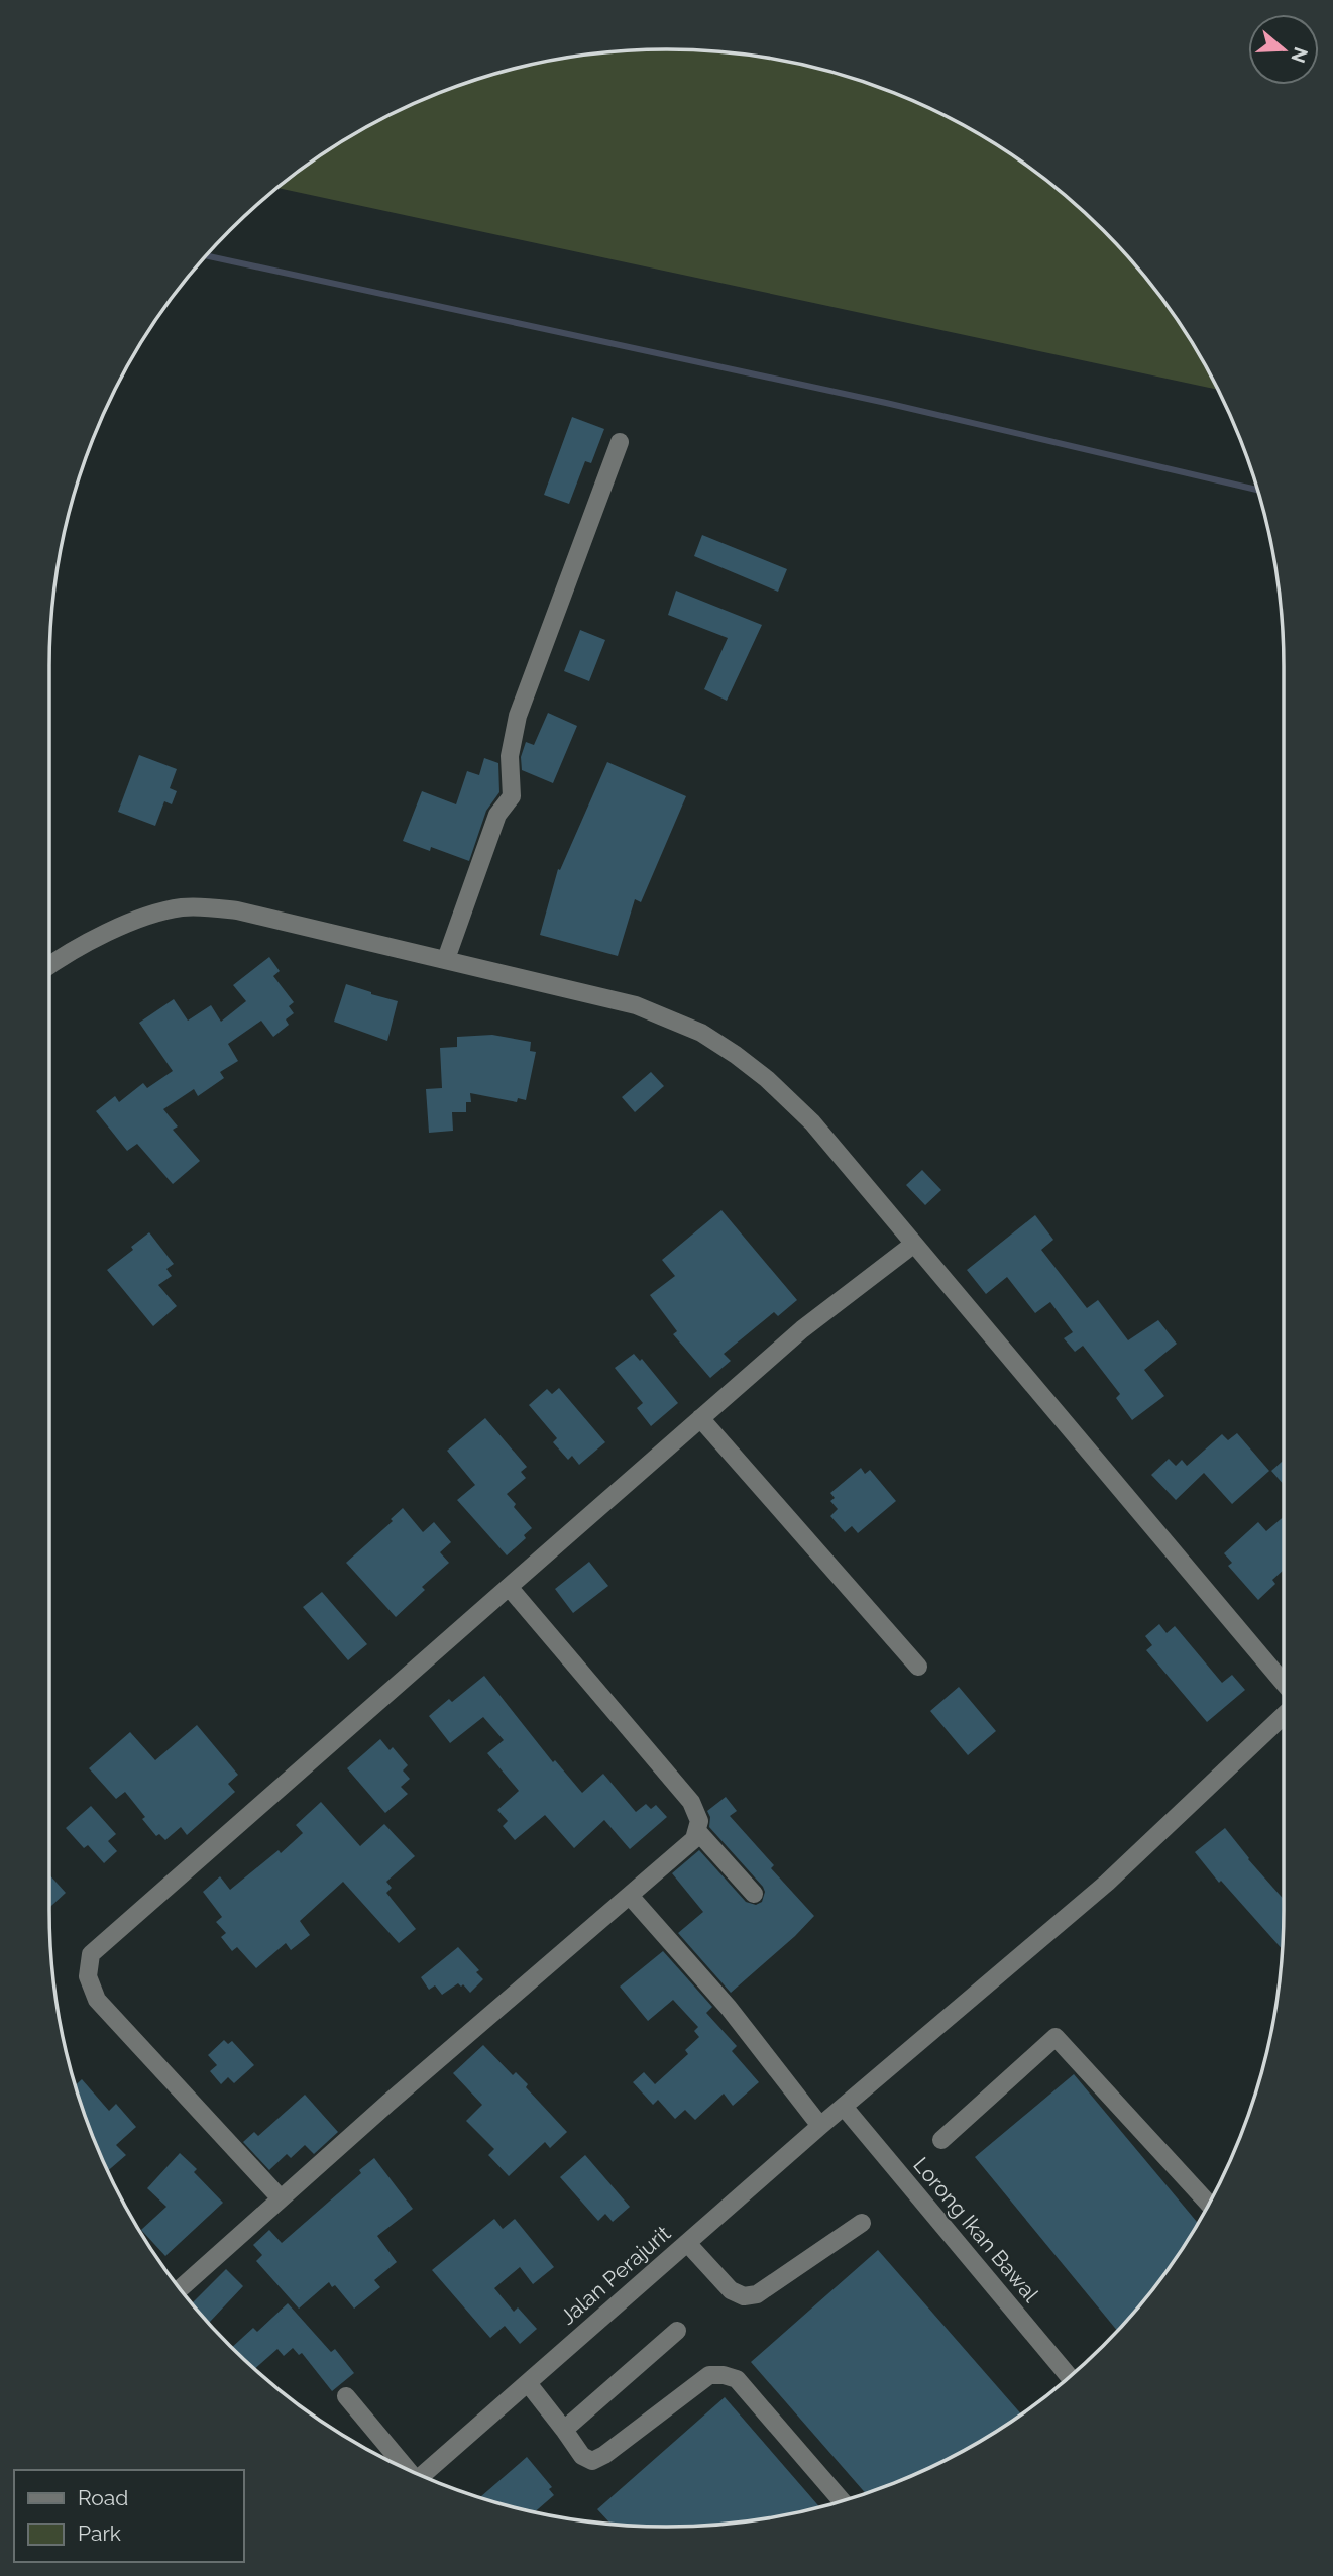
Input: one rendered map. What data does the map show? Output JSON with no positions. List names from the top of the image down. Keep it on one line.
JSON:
{"streets":{"street":["Lorong Ikan Bawal","Jalan Perajurit"]},"crossings":[["Lorong Ikan Bawal","Jalan Perajurit"]],"legend":["Road","Park"],"north":"right"}
